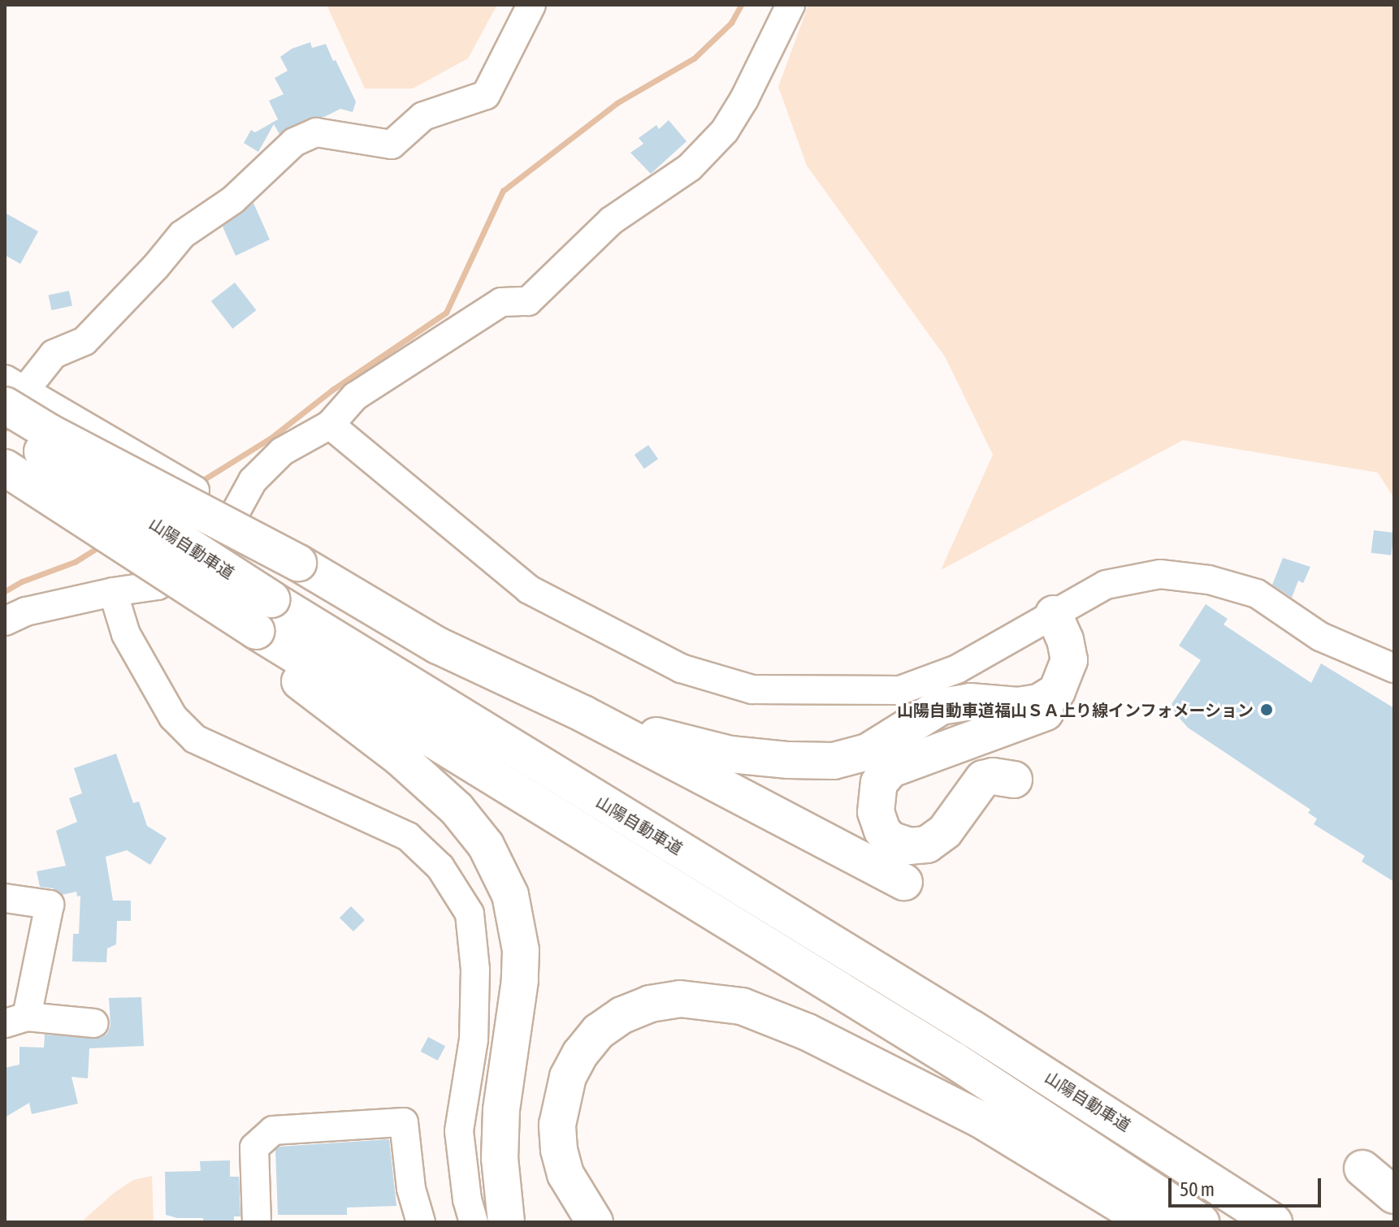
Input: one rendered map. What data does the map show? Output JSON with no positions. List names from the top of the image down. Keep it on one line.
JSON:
{"streets":{"highway":["山陽自動車道"]},"places":["山陽自動車道福山ＳＡ上り線インフォメーション"],"scale_bar":"50 m"}
